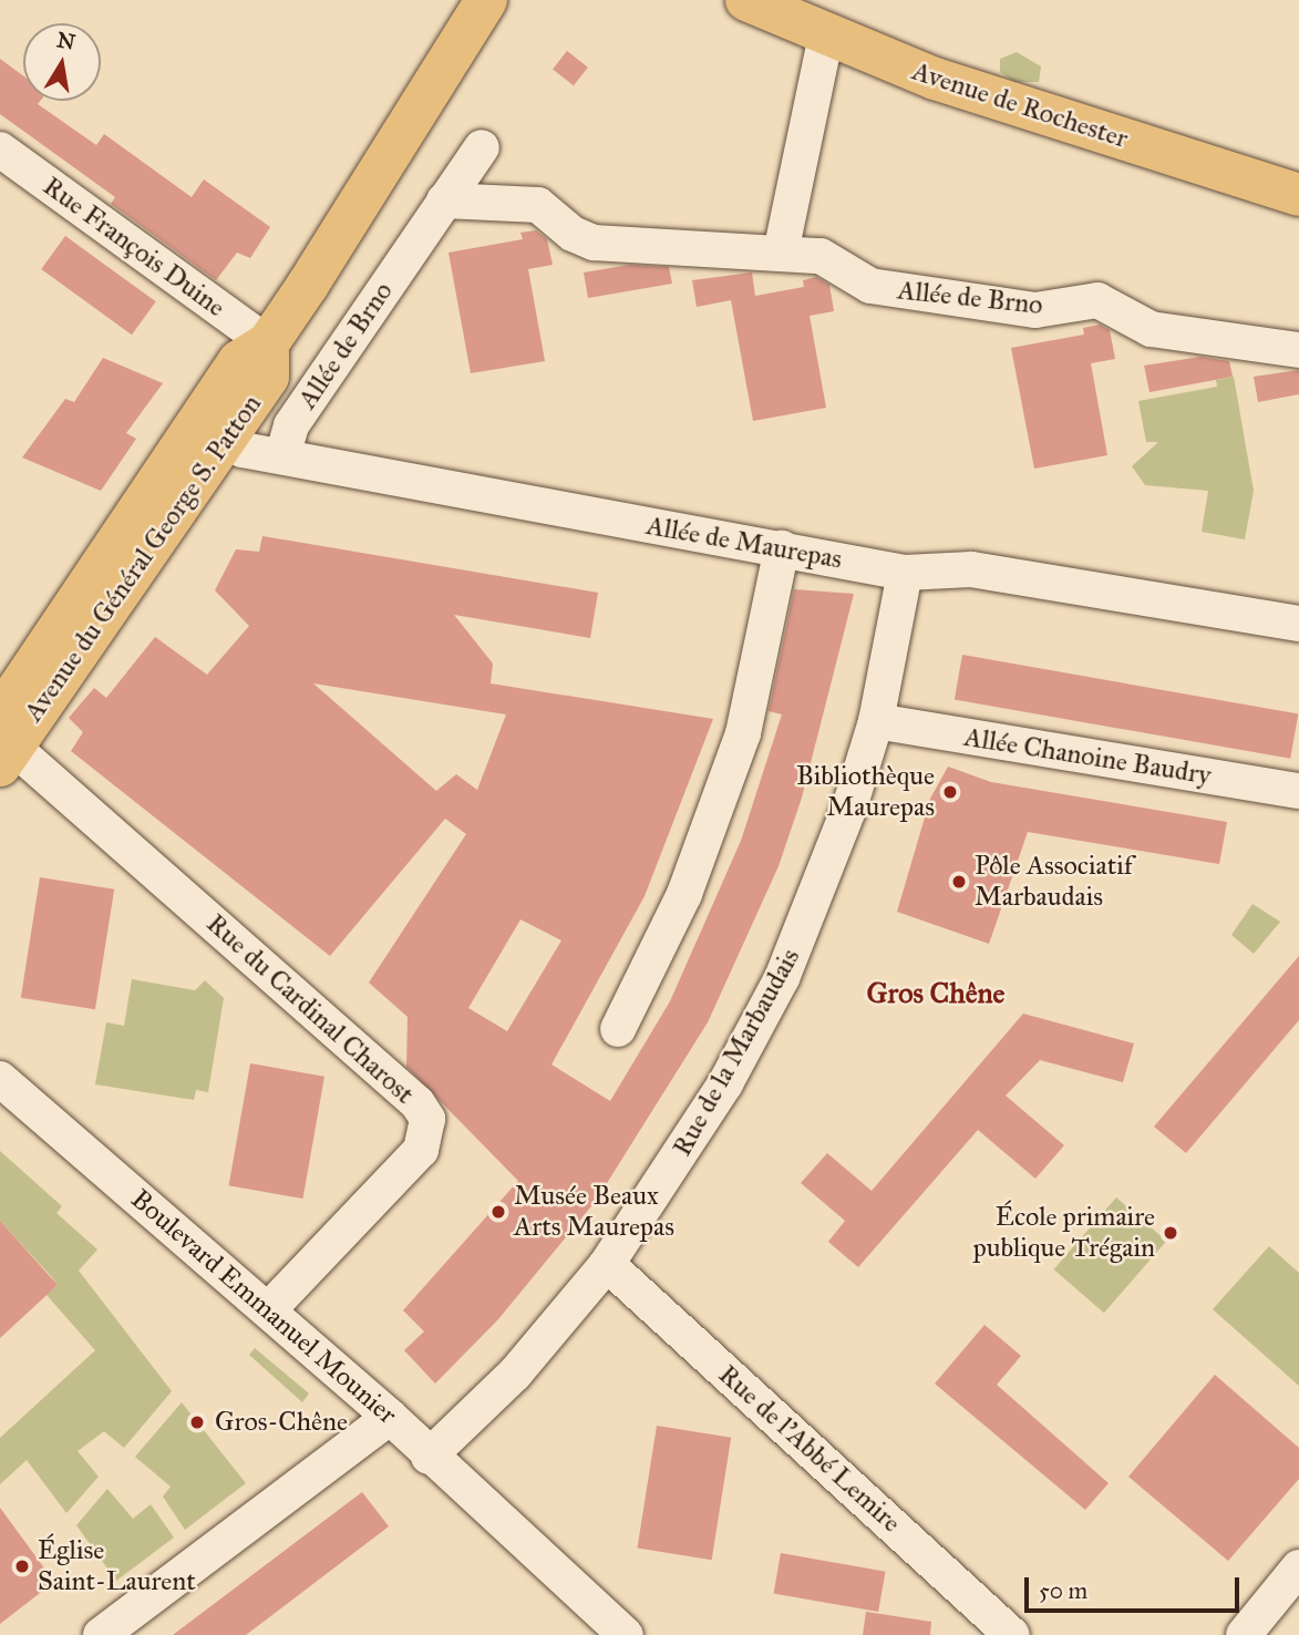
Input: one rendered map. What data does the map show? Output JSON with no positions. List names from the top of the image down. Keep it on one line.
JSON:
{"streets":{"main road":["Avenue de Rochester","Avenue du Général George S. Patton"],"street":["Rue François Duine","Allée de Brno","Allée de Maurepas","Allée Chanoine Baudry","Rue du Cardinal Charost","Rue de la Marbaudais","Boulevard Emmanuel Mounier","Rue de l'Abbé Lemire"]},"crossings":[["Rue François Duine","Avenue du Général George S. Patton"],["Allée de Brno","Allée de Maurepas"],["Allée de Maurepas","Avenue du Général George S. Patton"],["Allée de Maurepas","Rue de la Marbaudais"],["Avenue du Général George S. Patton","Rue du Cardinal Charost"],["Allée Chanoine Baudry","Rue de la Marbaudais"],["Rue du Cardinal Charost","Boulevard Emmanuel Mounier"],["Rue de la Marbaudais","Boulevard Emmanuel Mounier"],["Rue de la Marbaudais","Rue de l'Abbé Lemire"]],"districts":["Gros Chêne"],"places":["Bibliothèque Maurepas","Pôle Associatif Marbaudais","Musée Beaux Arts Maurepas","École primaire publique Trégain","Gros-Chêne","Église Saint-Laurent"],"scale_bar":"50 m","north":"top"}
